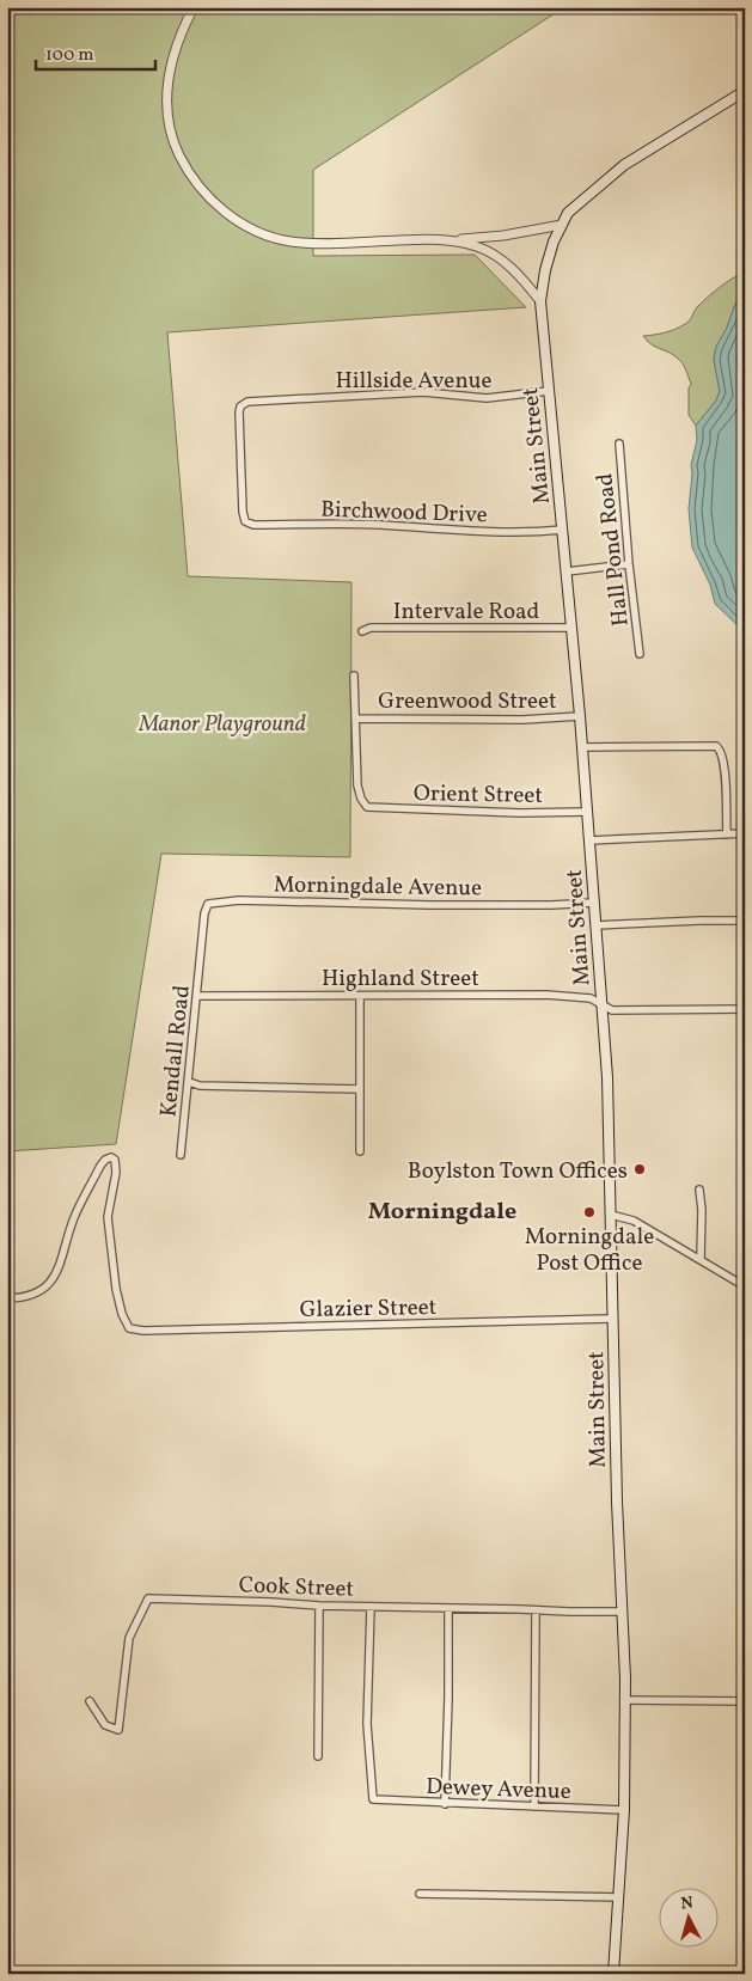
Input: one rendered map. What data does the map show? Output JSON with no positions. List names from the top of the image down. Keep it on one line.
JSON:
{"streets":{"main road":["Main Street"],"street":["Hillside Avenue","Birchwood Drive","Hall Pond Road","Intervale Road","Greenwood Street","Orient Street","Morningdale Avenue","Highland Street","Kendall Road","Glazier Street","Cook Street","Dewey Avenue"]},"crossings":[["Hillside Avenue","Main Street"],["Hillside Avenue","Birchwood Drive"],["Main Street","Birchwood Drive"],["Main Street","Intervale Road"],["Main Street","Greenwood Street"],["Main Street","Orient Street"],["Main Street","Morningdale Avenue"],["Main Street","Highland Street"],["Main Street","Glazier Street"],["Main Street","Cook Street"],["Main Street","Dewey Avenue"],["Greenwood Street","Orient Street"],["Morningdale Avenue","Kendall Road"],["Highland Street","Kendall Road"],["Cook Street","Dewey Avenue"]],"districts":["Morningdale"],"parks":["Manor Playground"],"places":["Boylston Town Offices","Morningdale Post Office"],"scale_bar":"100 m","north":"top"}
